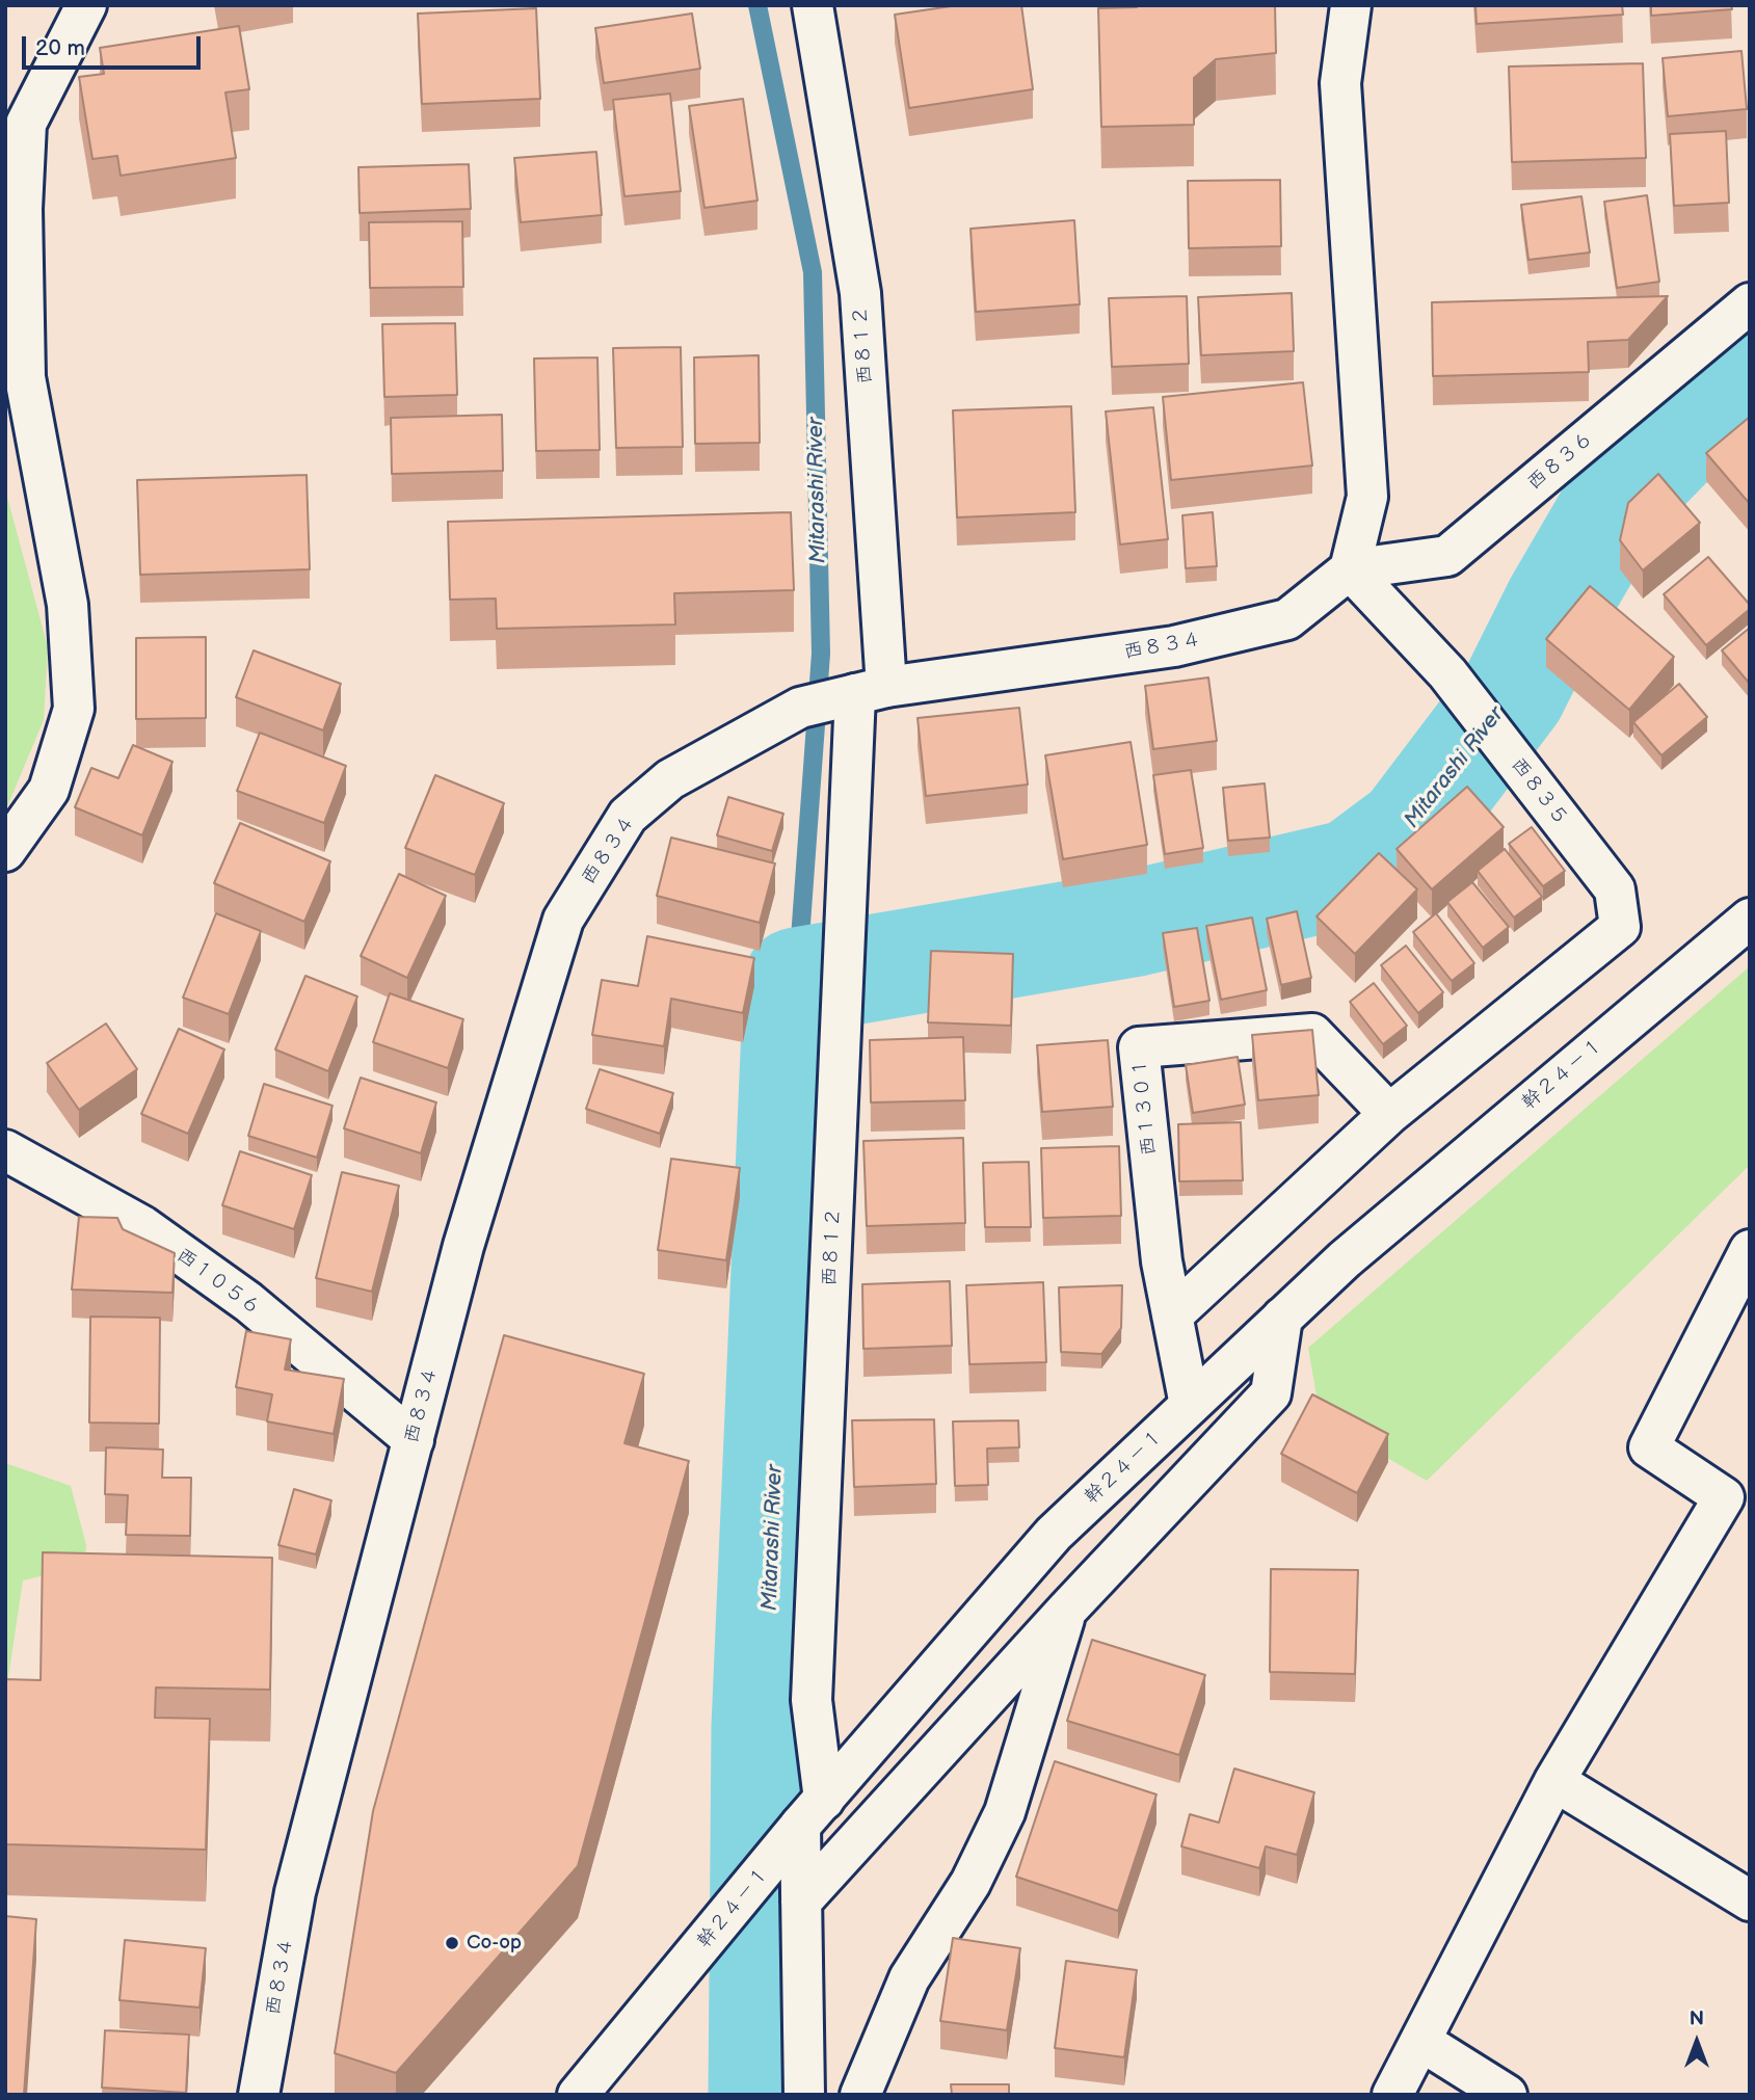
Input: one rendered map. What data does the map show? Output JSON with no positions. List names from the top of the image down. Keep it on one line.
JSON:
{"streets":{"street":["西８１２","西８３６","西８３４","西８３５","幹２４－１","西１３０１","西１０５６"]},"crossings":[["西８１２","西８３４"],["西８１２","幹２４－１"],["西８３６","西８３４"],["西８３６","西８３５"],["西８３４","西８３５"],["西８３４","西１０５６"],["西８３５","西１３０１"],["幹２４－１","西１３０１"]],"water":["Mitarashi River"],"places":["Co-op"],"scale_bar":"20 m","north":"top"}
